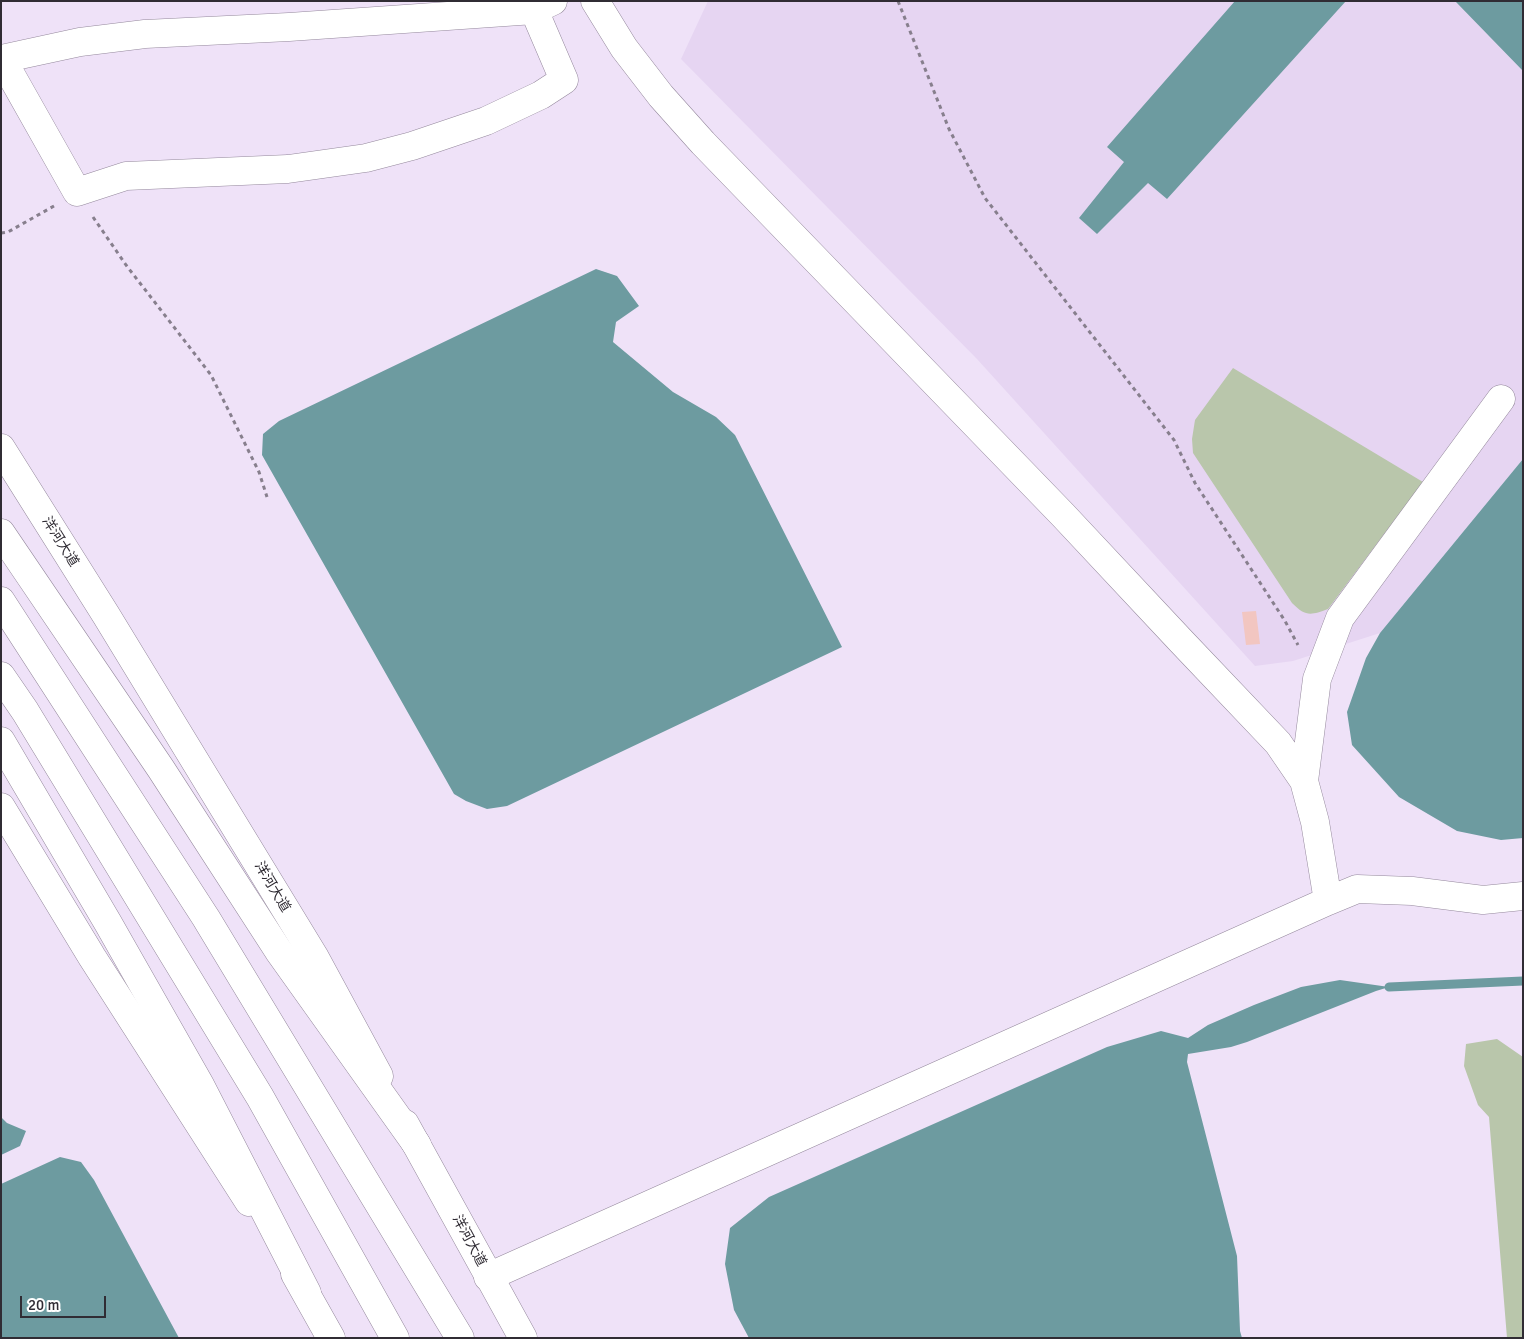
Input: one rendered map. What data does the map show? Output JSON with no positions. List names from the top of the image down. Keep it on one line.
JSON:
{"streets":{"main road":["洋河大道"]},"scale_bar":"20 m"}
